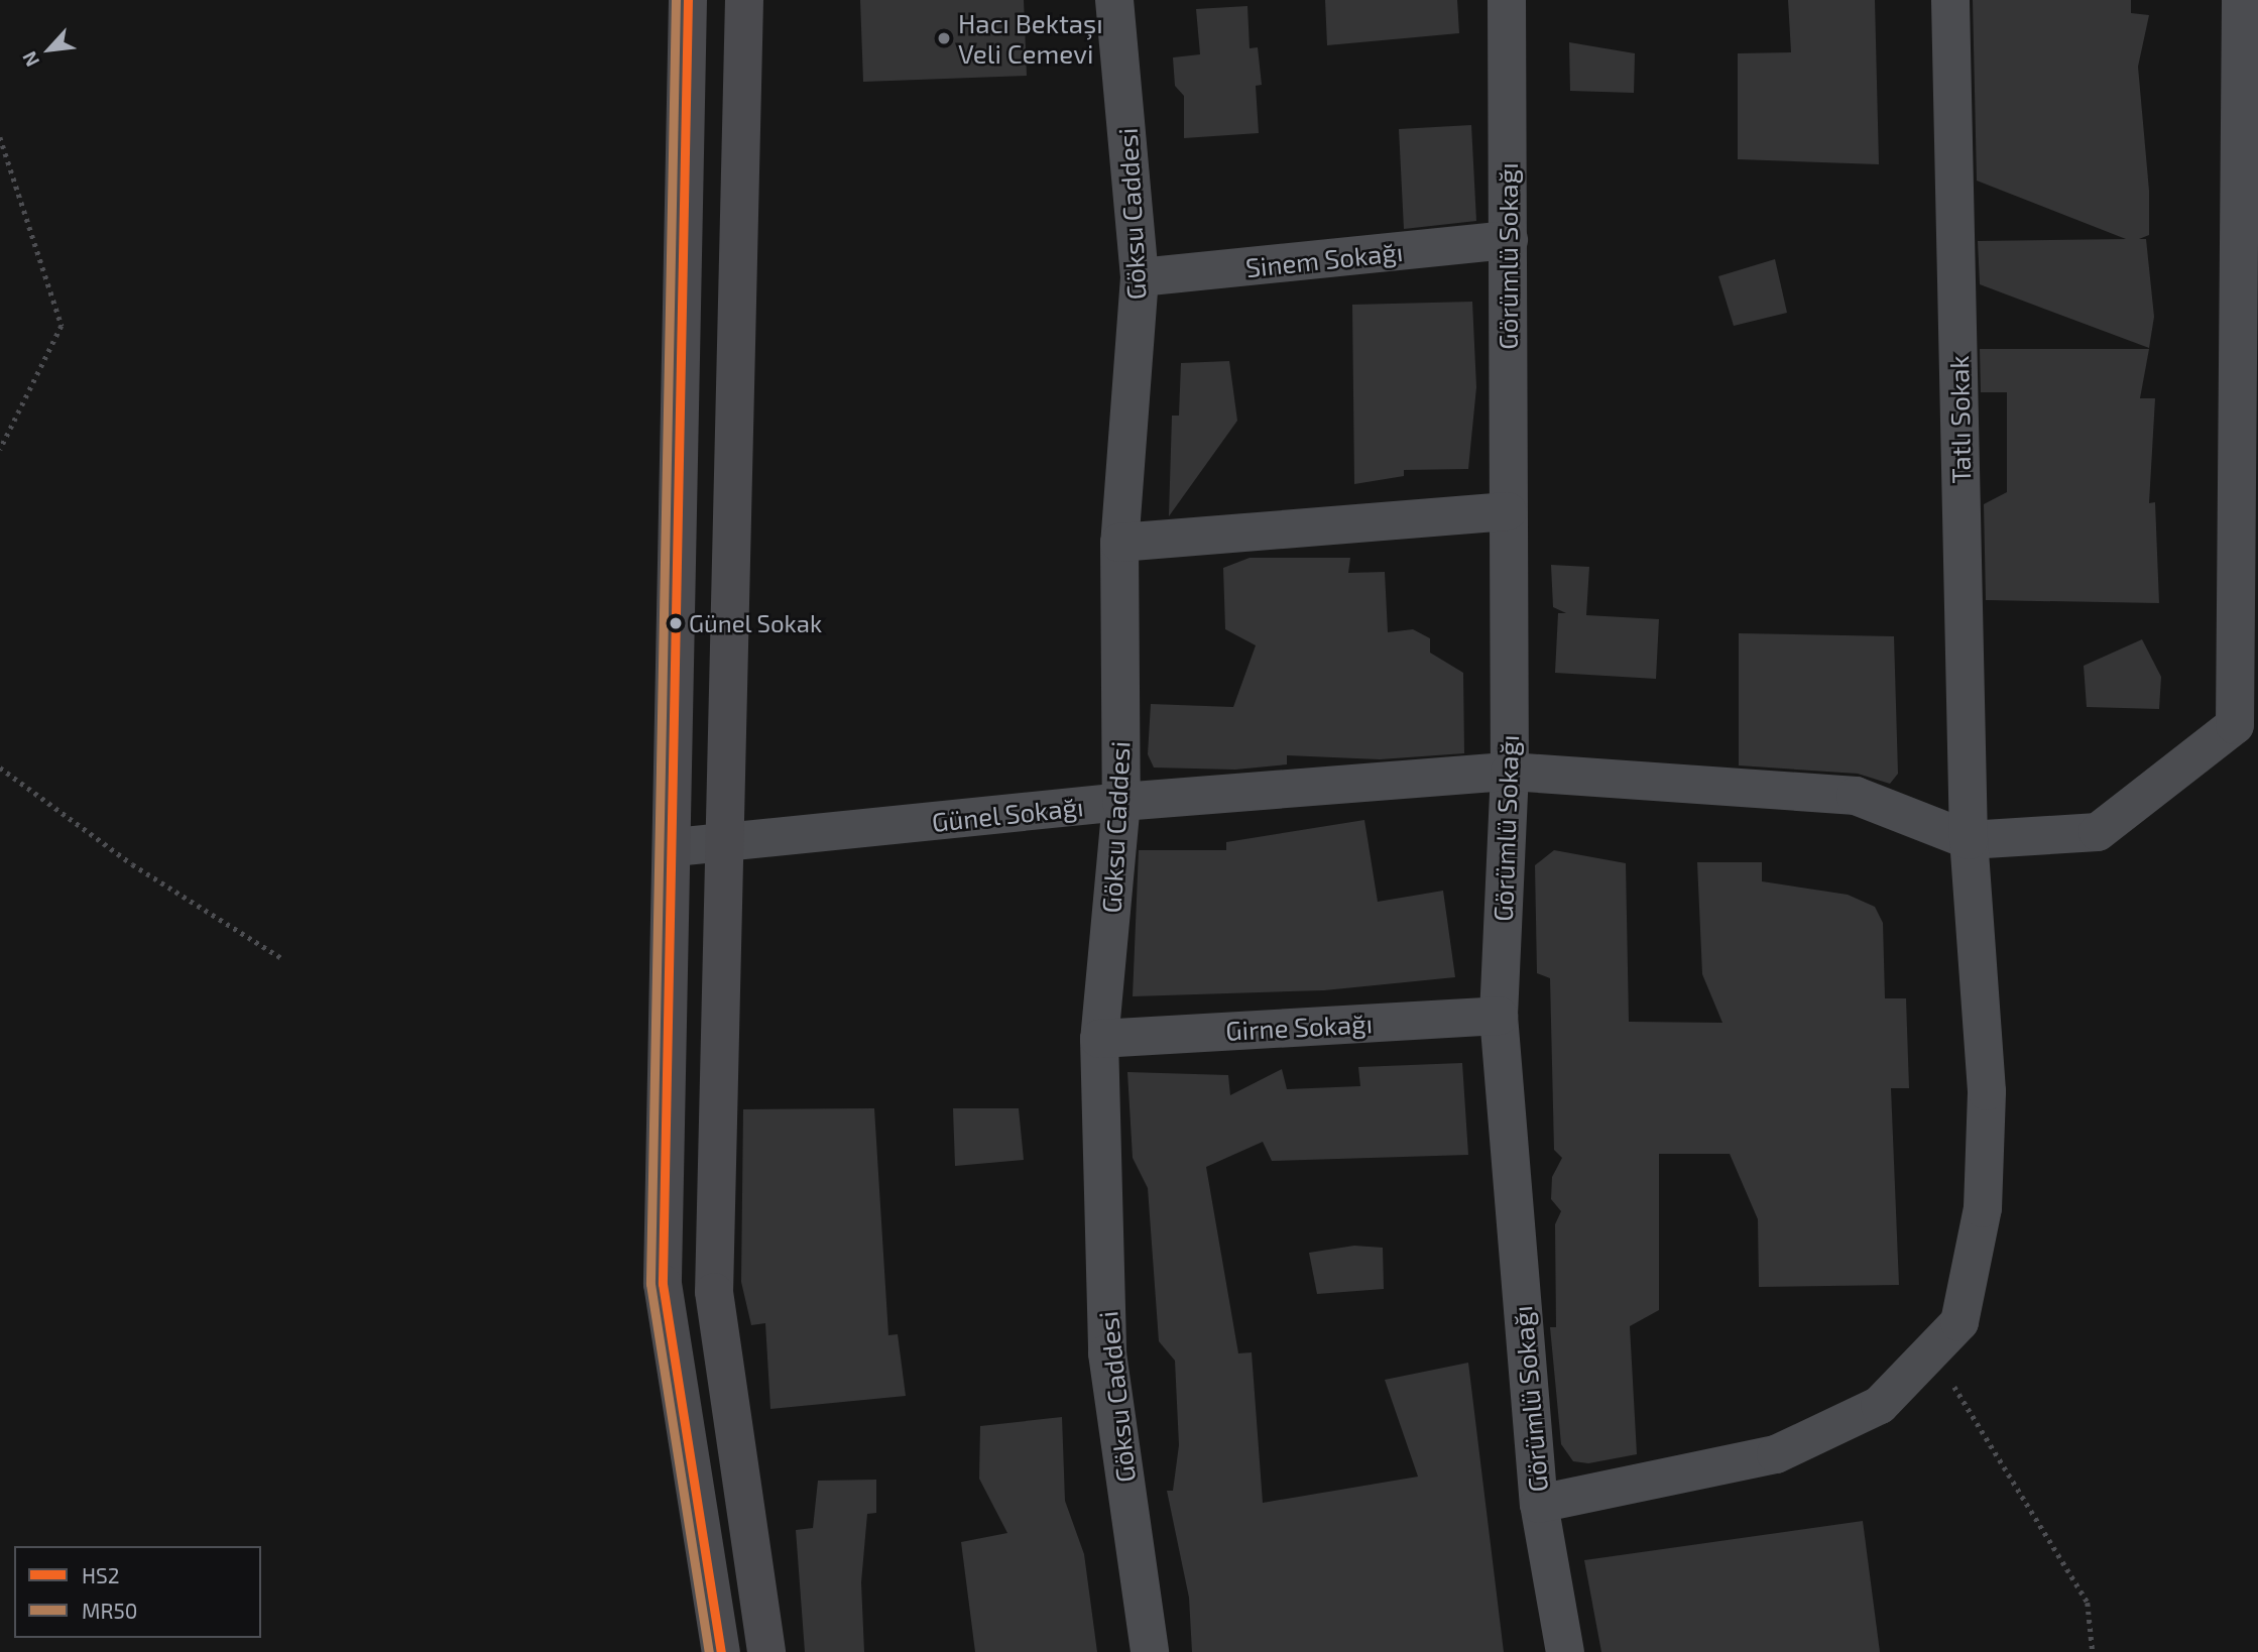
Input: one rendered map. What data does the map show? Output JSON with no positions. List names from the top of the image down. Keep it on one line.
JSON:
{"streets":{"street":["Göksu Caddesi","Görümlü Sokağı","Sinem Sokağı","Tatlı Sokak","Günel Sokağı","Girne Sokağı"]},"crossings":[["Göksu Caddesi","Sinem Sokağı"],["Göksu Caddesi","Günel Sokağı"],["Göksu Caddesi","Girne Sokağı"],["Görümlü Sokağı","Sinem Sokağı"],["Görümlü Sokağı","Tatlı Sokak"],["Görümlü Sokağı","Günel Sokağı"],["Görümlü Sokağı","Girne Sokağı"],["Tatlı Sokak","Günel Sokağı"]],"places":["Hacı Bektaşı Veli Cemevi","Günel Sokak"],"lines":["transit line HS2","transit line MR50"],"legend":["HS2","MR50"],"north":"bottom left"}
